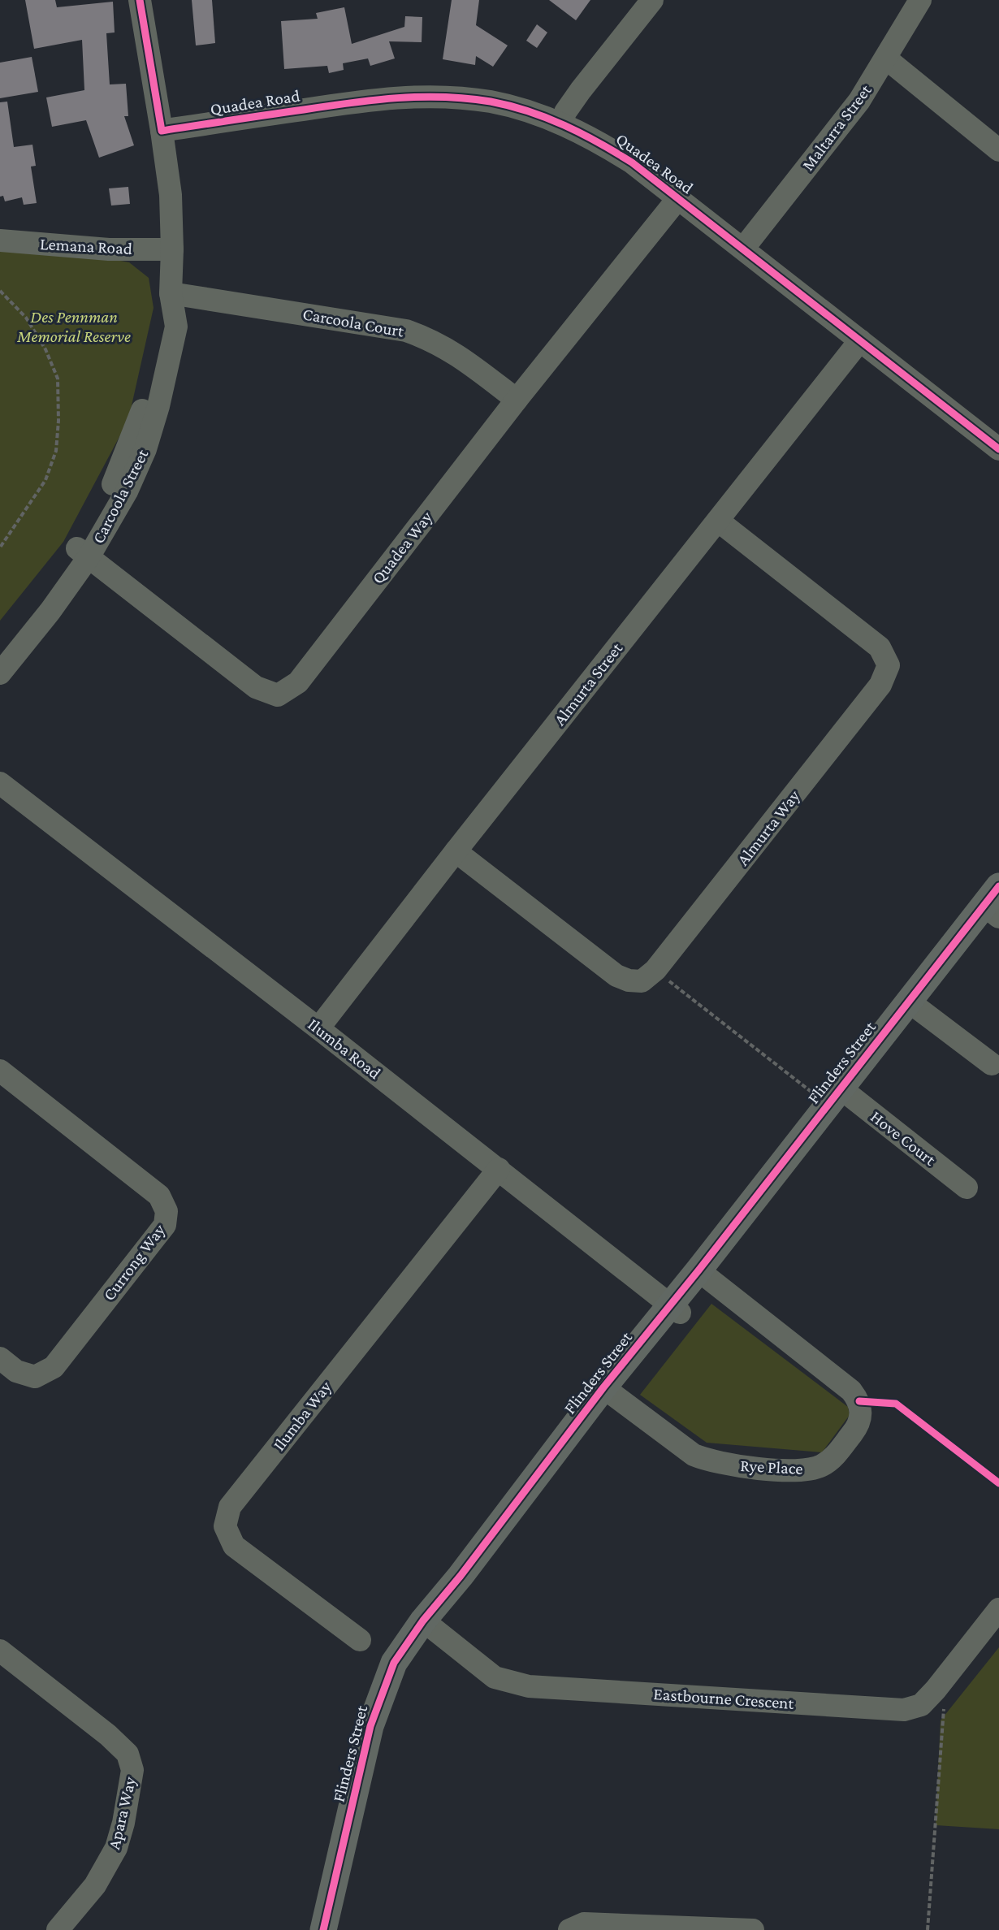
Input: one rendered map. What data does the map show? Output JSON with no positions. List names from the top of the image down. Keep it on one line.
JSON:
{"streets":{"main road":["Flinders Street"],"street":["Quadea Road","Maltarra Street","Lemana Road","Carcoola Court","Carcoola Street","Quadea Way","Almurta Street","Almurta Way","Ilumba Road","Hove Court","Currong Way","Ilumba Way","Rye Place","Eastbourne Crescent","Apara Way"]},"crossings":[["Quadea Road","Maltarra Street"],["Quadea Road","Carcoola Street"],["Quadea Road","Quadea Way"],["Quadea Road","Almurta Street"],["Lemana Road","Carcoola Street"],["Carcoola Court","Carcoola Street"],["Carcoola Court","Quadea Way"],["Carcoola Street","Quadea Way"],["Almurta Street","Almurta Way"],["Almurta Street","Ilumba Road"],["Ilumba Road","Flinders Street"],["Ilumba Road","Ilumba Way"],["Flinders Street","Hove Court"],["Flinders Street","Rye Place"],["Flinders Street","Eastbourne Crescent"]],"parks":["Des Pennman Memorial Reserve"]}
